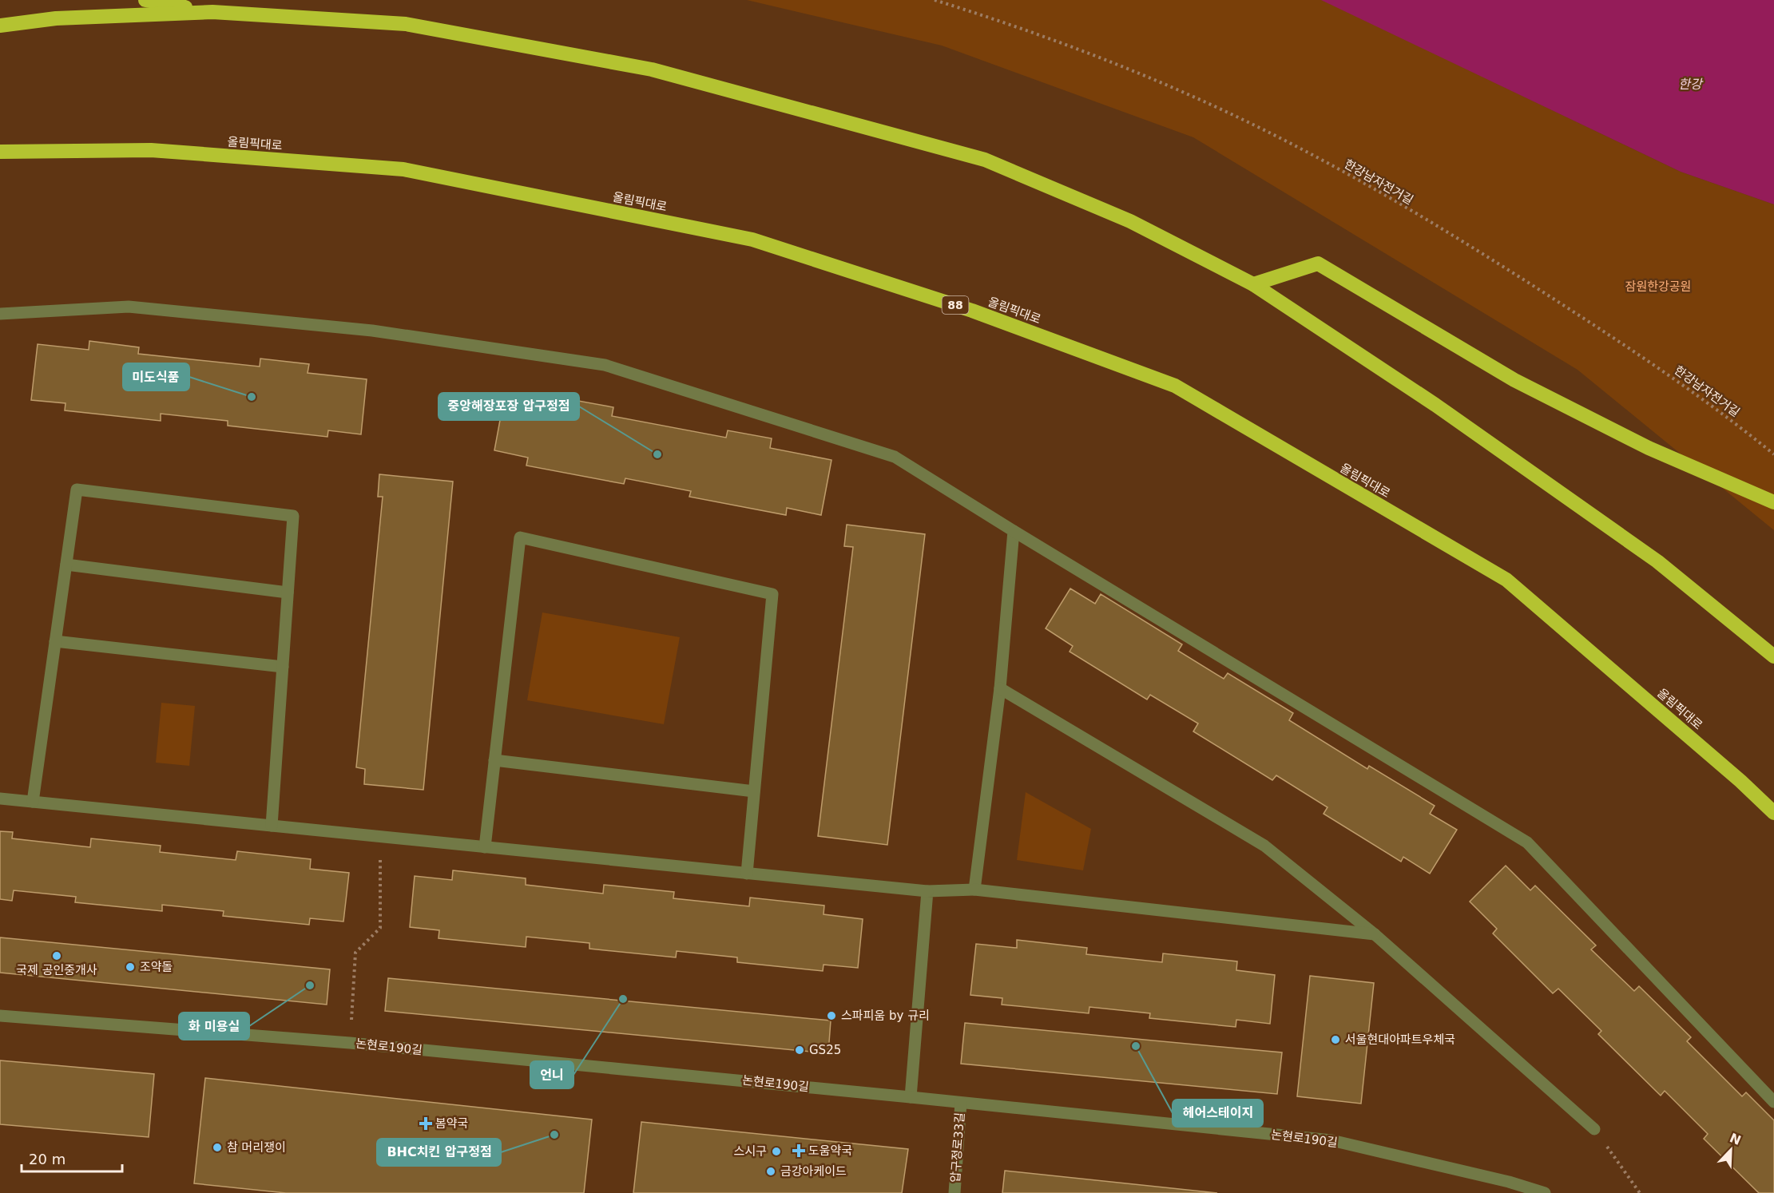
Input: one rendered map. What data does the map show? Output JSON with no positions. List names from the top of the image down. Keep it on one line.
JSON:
{"streets":{"highway":["올림픽대로","88"],"street":["논현로190길","압구정로33길"],"path":["한강남자전거길"]},"crossings":[["논현로190길","압구정로33길"]],"water":["한강"],"parks":["잠원한강공원"],"places":{"other":["미도식품","중앙해장포장 압구정점","국제 공인중개사","조약돌","화 미용실","언니","스파피움 by 규리","서울현대아파트우체국","헤어스테이지","GS25","BHC치킨 압구정점","참 머리쟁이","스시구","금강아케이드"],"health":["봄약국","도움약국"]},"scale_bar":"20 m","north":"top right"}
